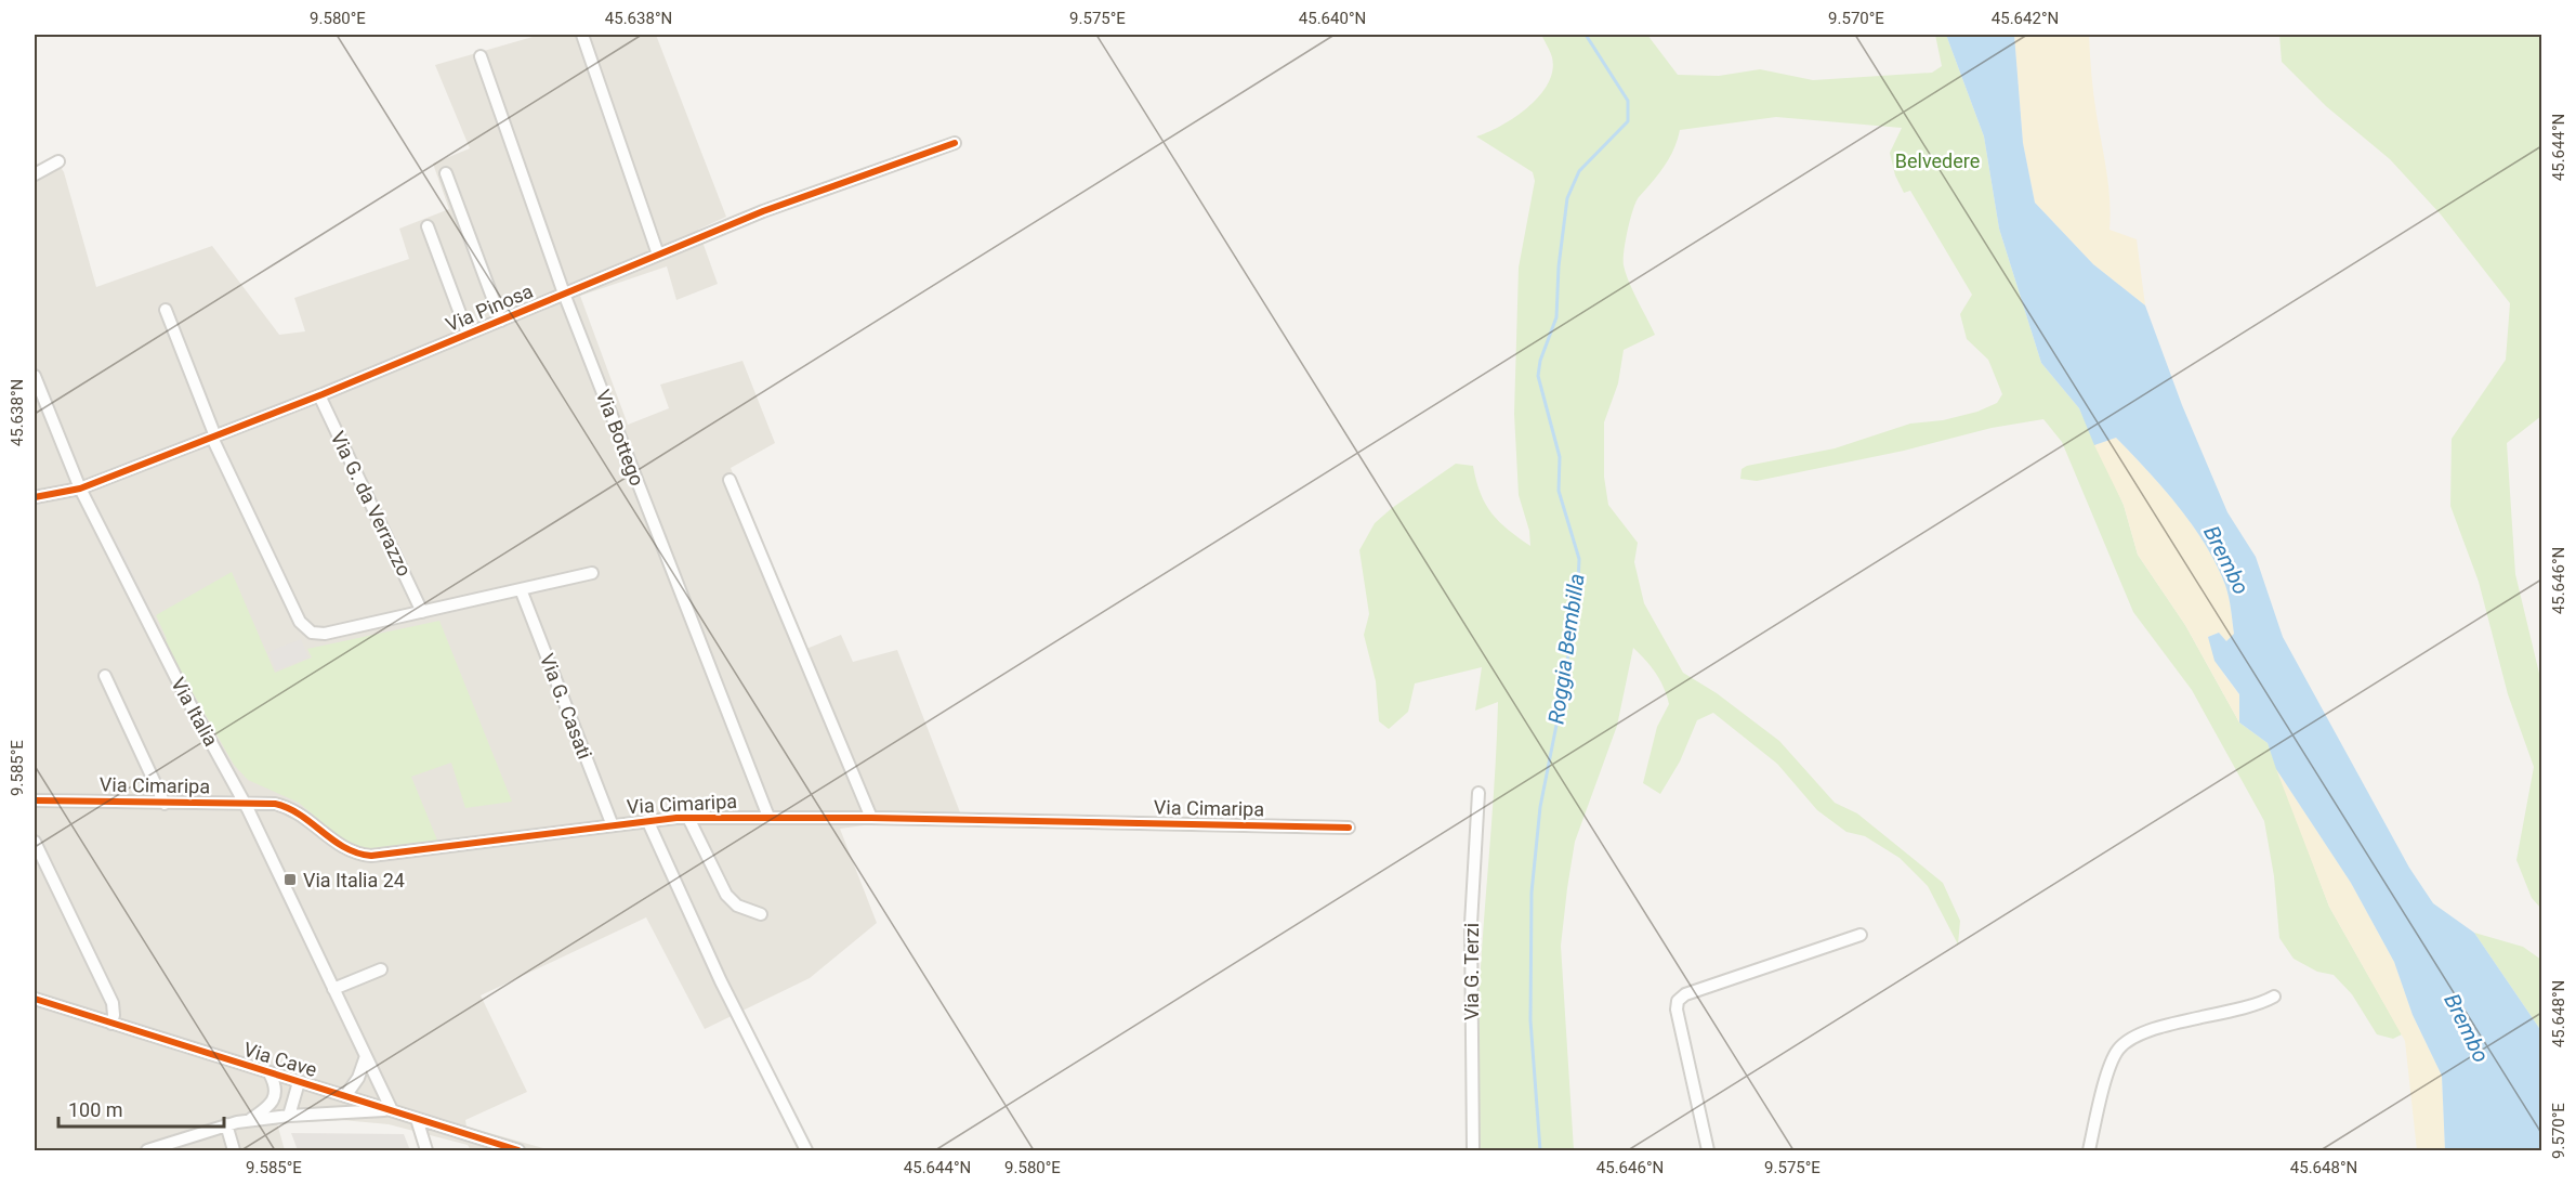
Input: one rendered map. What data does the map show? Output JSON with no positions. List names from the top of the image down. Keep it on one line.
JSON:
{"streets":{"street":["Via Pinosa","Via Bottego","Via G. da Verrazzo","Via G. Casati","Via Italia","Via Cimaripa","Via G. Terzi","Via Cave"]},"crossings":[["Via Pinosa","Via Bottego"],["Via Pinosa","Via G. da Verrazzo"],["Via Pinosa","Via Italia"],["Via Bottego","Via Cimaripa"],["Via G. Casati","Via Cimaripa"],["Via Italia","Via Cimaripa"],["Via Italia","Via Cave"]],"water":["Brembo","Roggia Bembilla"],"parks":["Belvedere"],"places":{"transit":["Via Italia 24"]},"scale_bar":"100 m","coordinates":["9.580°E","45.638°N","9.575°E","45.640°N","9.570°E","45.642°N","45.644°N","45.646°N","9.585°E","45.648°N"]}
